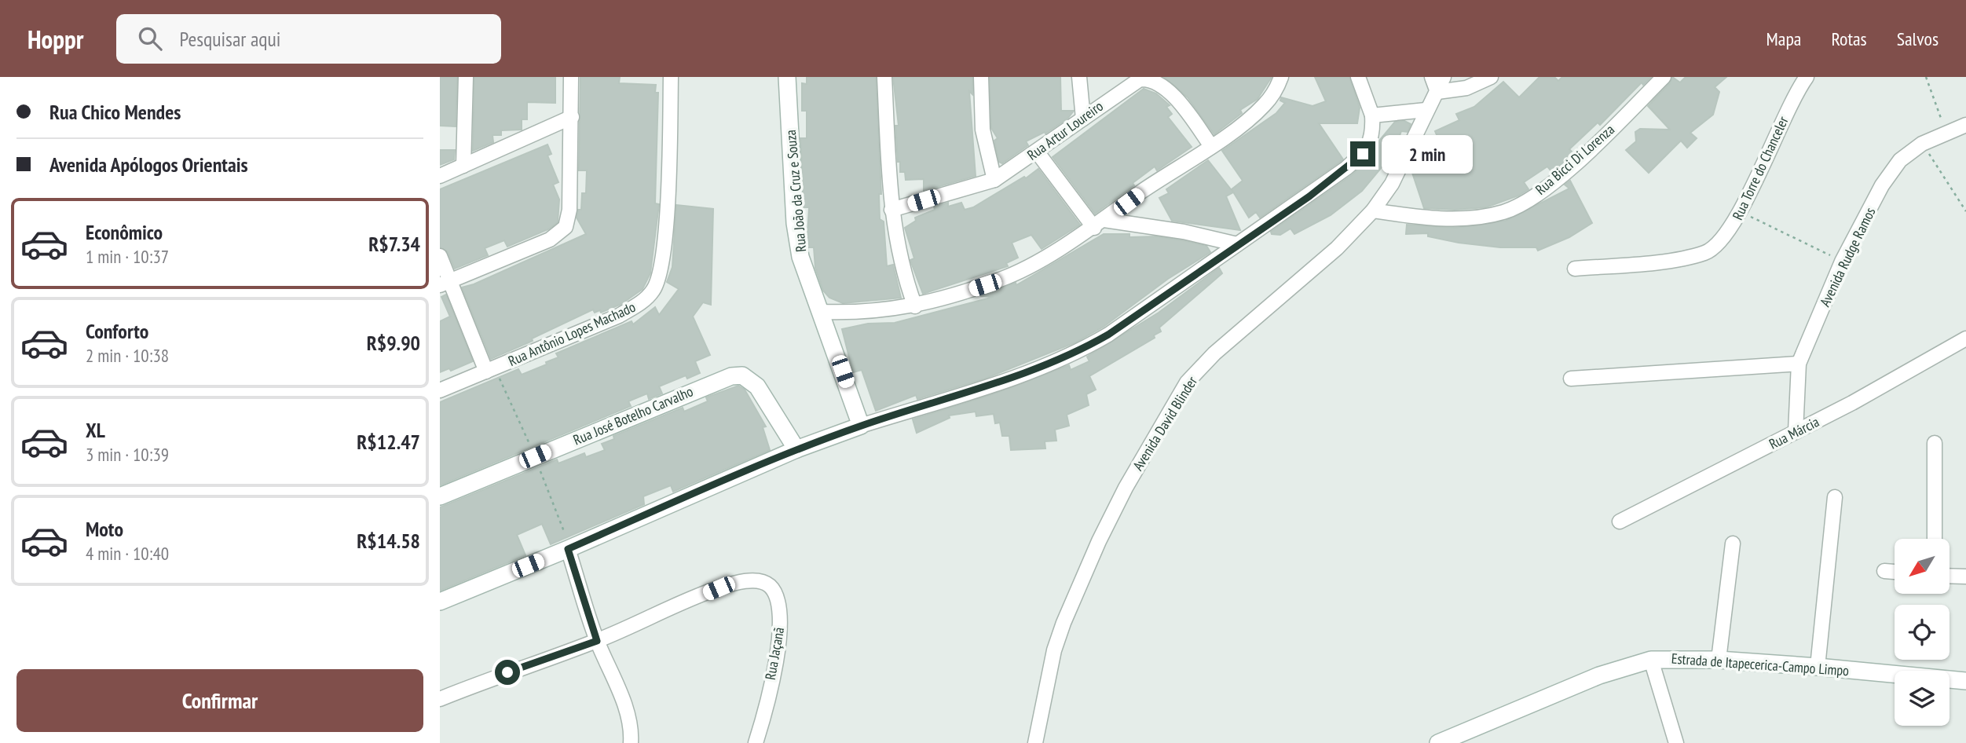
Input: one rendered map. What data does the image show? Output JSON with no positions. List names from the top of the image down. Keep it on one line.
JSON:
{"streets":{"main road":["Rua João da Cruz e Souza","Rua José Botelho Carvalho","Estrada de Itapecerica-Campo Limpo"],"street":["Rua Artur Loureiro","Rua Bicci Di Lorenza","Rua Torre do Chanceler","Avenida Rudge Ramos","Rua Antônio Lopes Machado","Avenida David Blinder","Rua Márcia","Rua Jaçanã"]},"crossings":[["Rua Bicci Di Lorenza","Avenida David Blinder"],["Avenida Rudge Ramos","Rua Márcia"]],"north":"bottom left","page":{"header":"Hoppr","search":"Pesquisar aqui","nav":["Mapa","Rotas","Salvos"],"banner":["Rua Chico Mendes","Avenida Apólogos Orientais"],"bubble":"2 min","list":[{"name":"Econômico","note":"1 min · 10:37","value":"R$7.34"},{"name":"Conforto","note":"2 min · 10:38","value":"R$9.90"},{"name":"XL","note":"3 min · 10:39","value":"R$12.47"},{"name":"Moto","note":"4 min · 10:40","value":"R$14.58"}],"buttons":"Confirmar"}}
